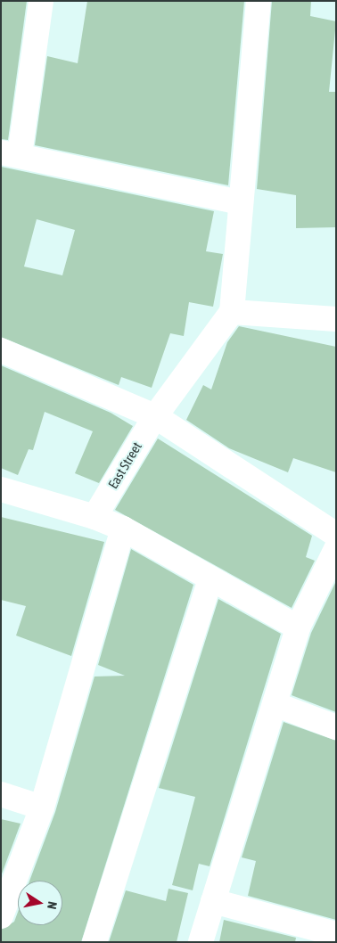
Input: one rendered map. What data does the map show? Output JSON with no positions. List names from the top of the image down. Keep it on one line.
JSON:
{"streets":{"street":["East Street"]},"north":"right"}
